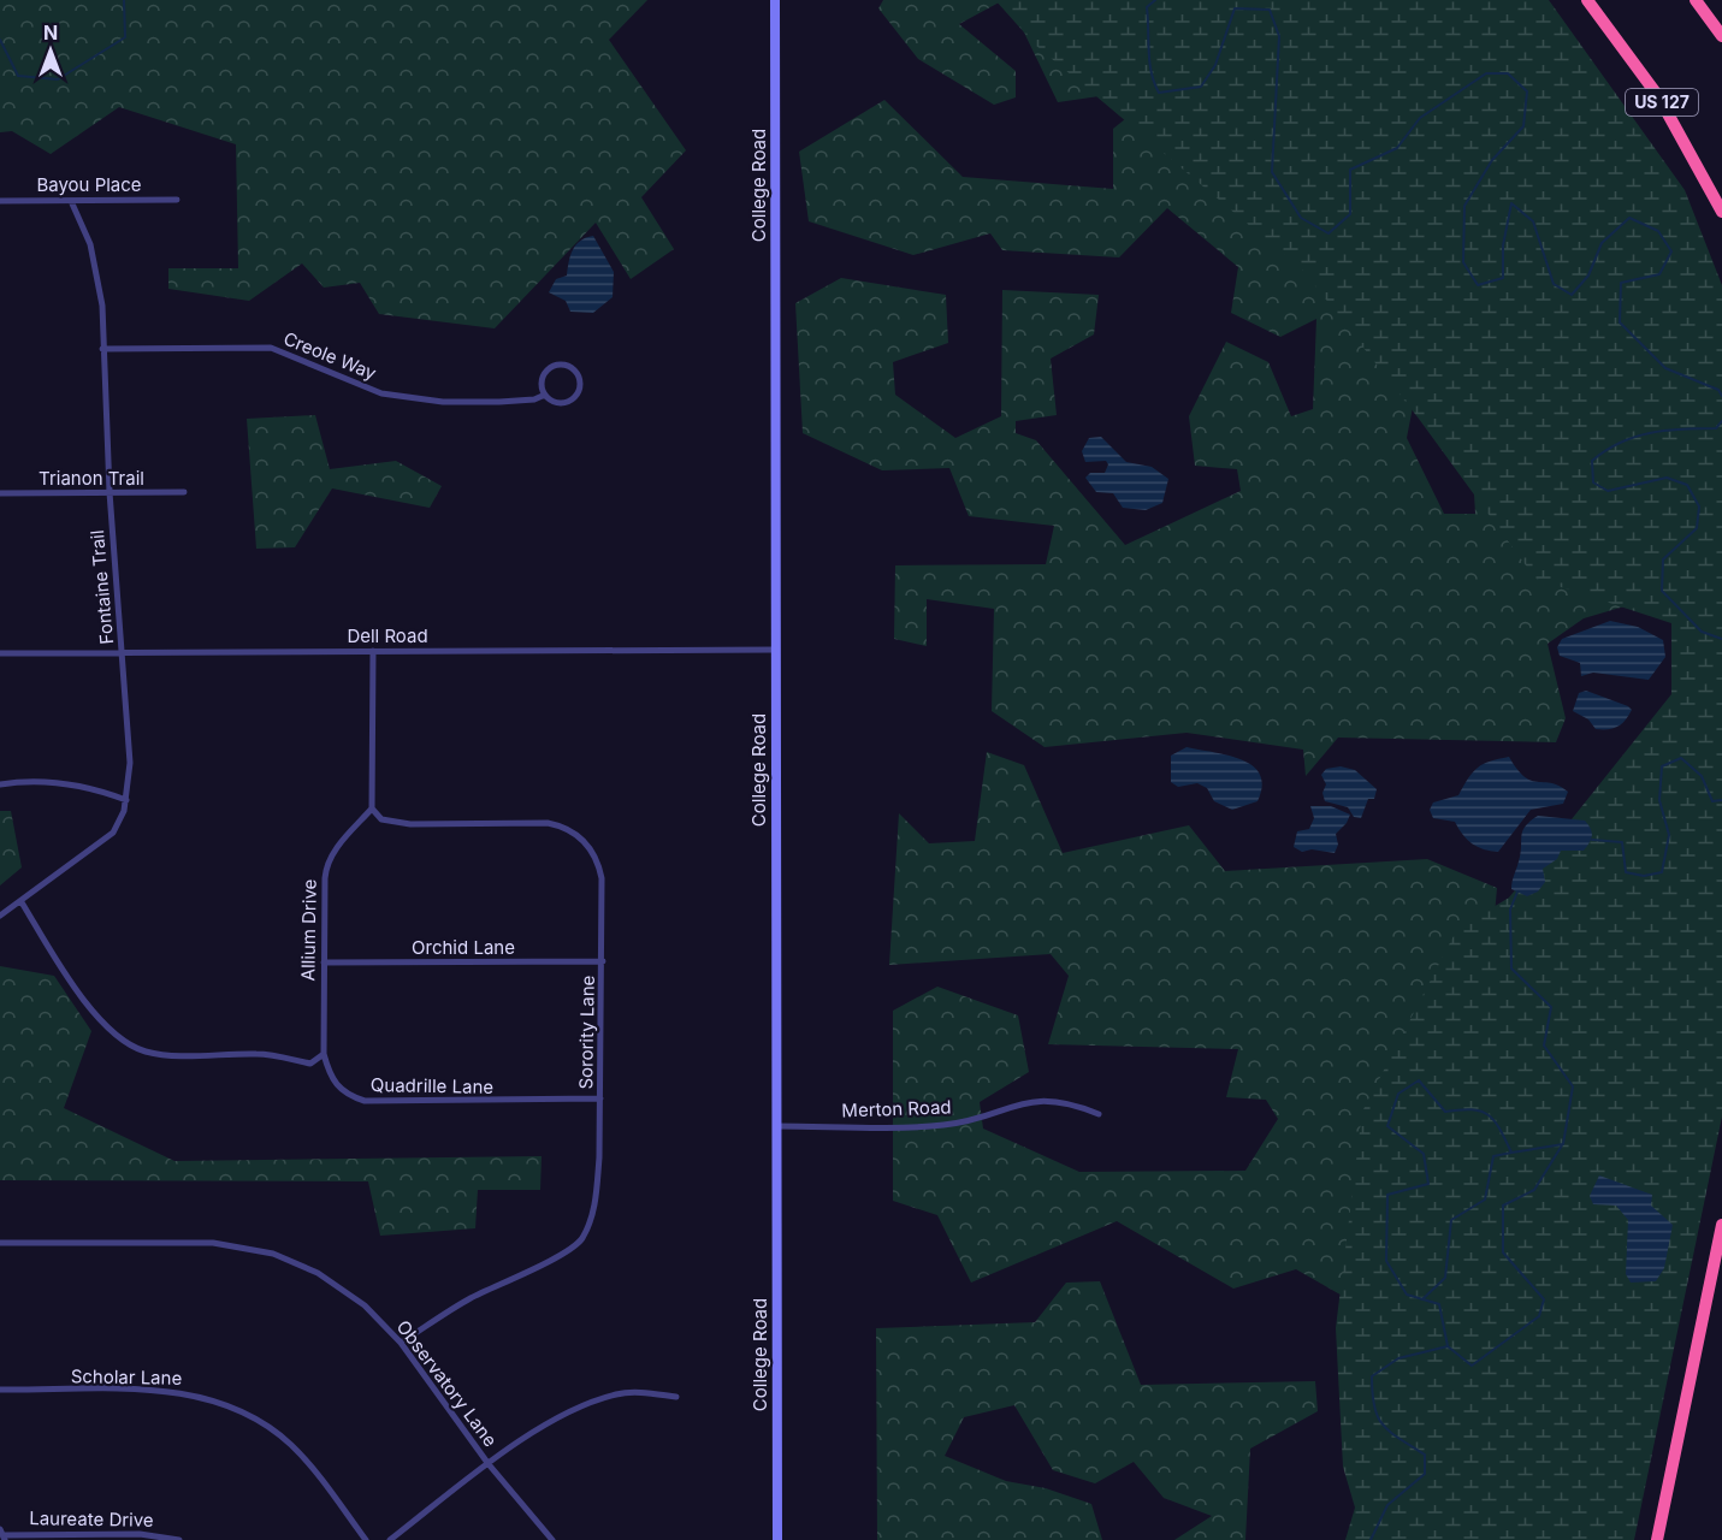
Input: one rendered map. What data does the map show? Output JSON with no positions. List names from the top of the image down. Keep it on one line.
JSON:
{"streets":{"highway":["US 127"],"street":["Bayou Place","College Road","Creole Way","Trianon Trail","Fontaine Trail","Dell Road","Allium Drive","Orchid Lane","Sorority Lane","Quadrille Lane","Merton Road","Scholar Lane","Observatory Lane","Laureate Drive"]},"crossings":[["Bayou Place","Fontaine Trail"],["College Road","Dell Road"],["College Road","Merton Road"],["Creole Way","Fontaine Trail"],["Trianon Trail","Fontaine Trail"],["Fontaine Trail","Dell Road"],["Allium Drive","Orchid Lane"],["Allium Drive","Sorority Lane"],["Allium Drive","Quadrille Lane"],["Orchid Lane","Sorority Lane"],["Sorority Lane","Quadrille Lane"],["Sorority Lane","Observatory Lane"]],"north":"top"}
